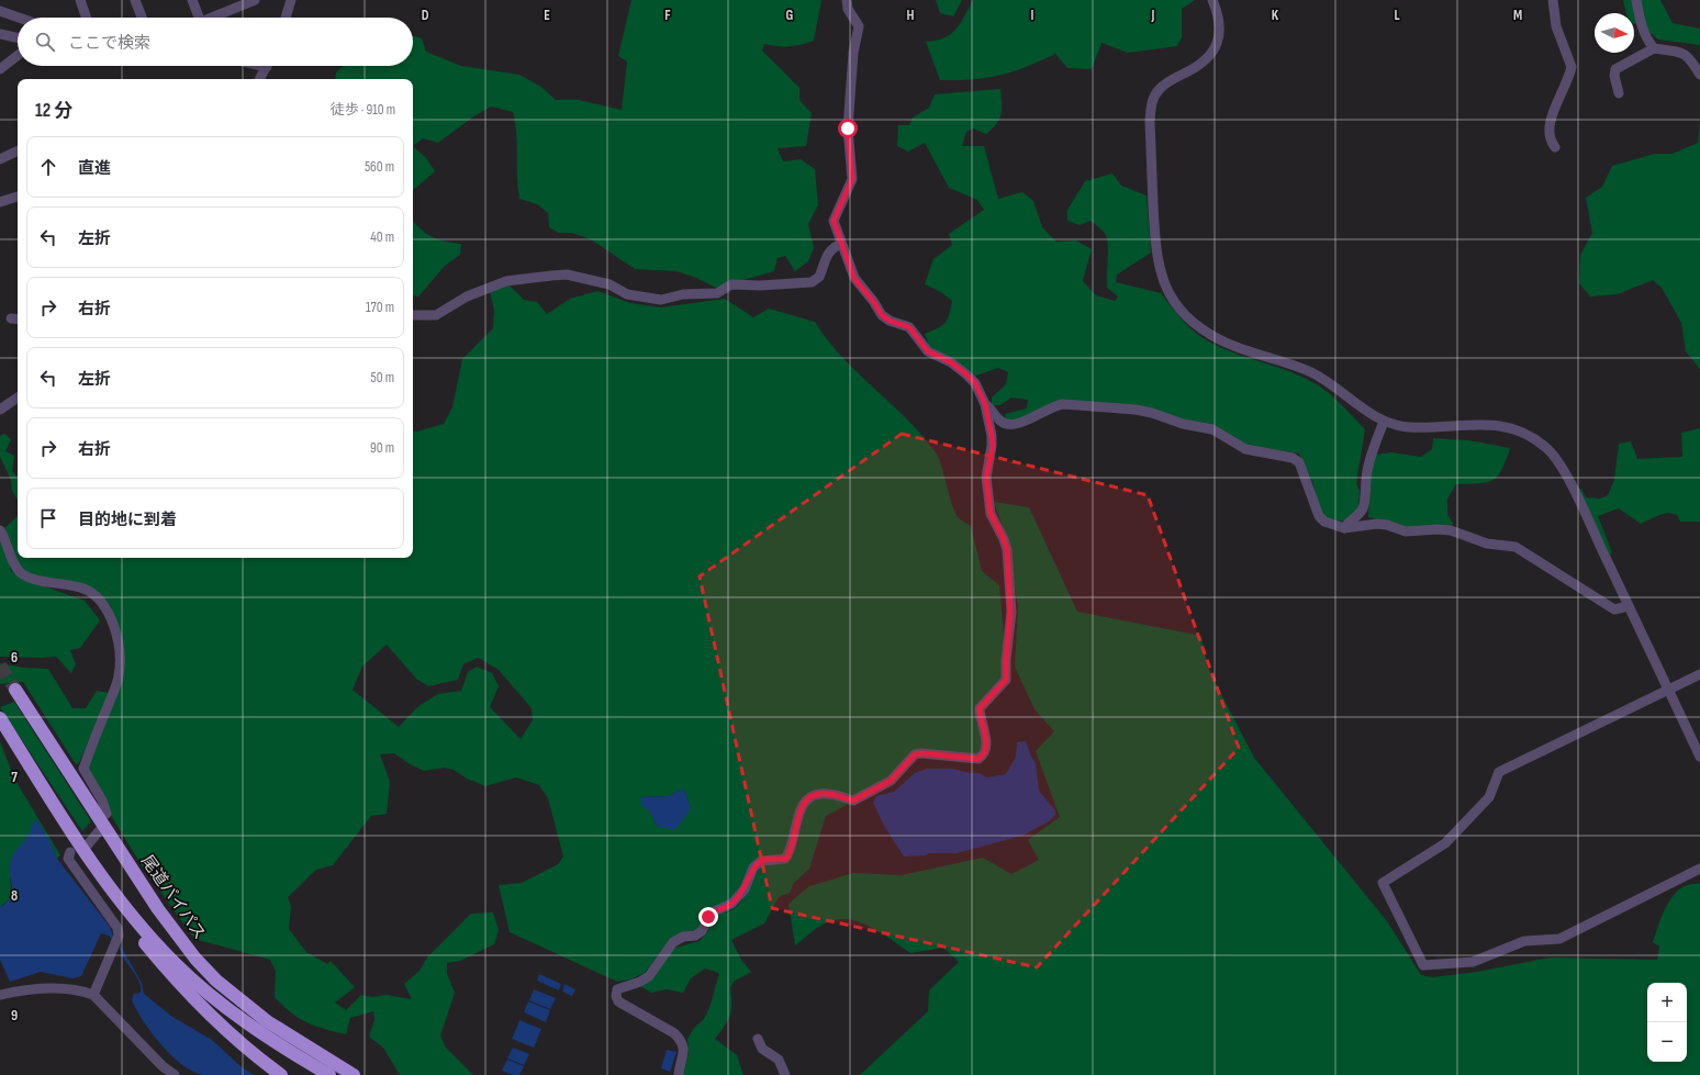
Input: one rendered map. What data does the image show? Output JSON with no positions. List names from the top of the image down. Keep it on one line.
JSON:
{"streets":{"highway":["尾道バイパス"]},"north":"right","page":{"search":"ここで検索","heading":["12 分","徒歩 · 910 m"],"list":[["直進","560 m"],["左折","40 m"],["右折","170 m"],["左折","50 m"],["右折","90 m"],"目的地に到着"],"map_buttons":["+","−"]},"grid":{"columns":["D","E","F","G","H","I","J","K","L","M"],"rows":["6","7","8","9"]}}
